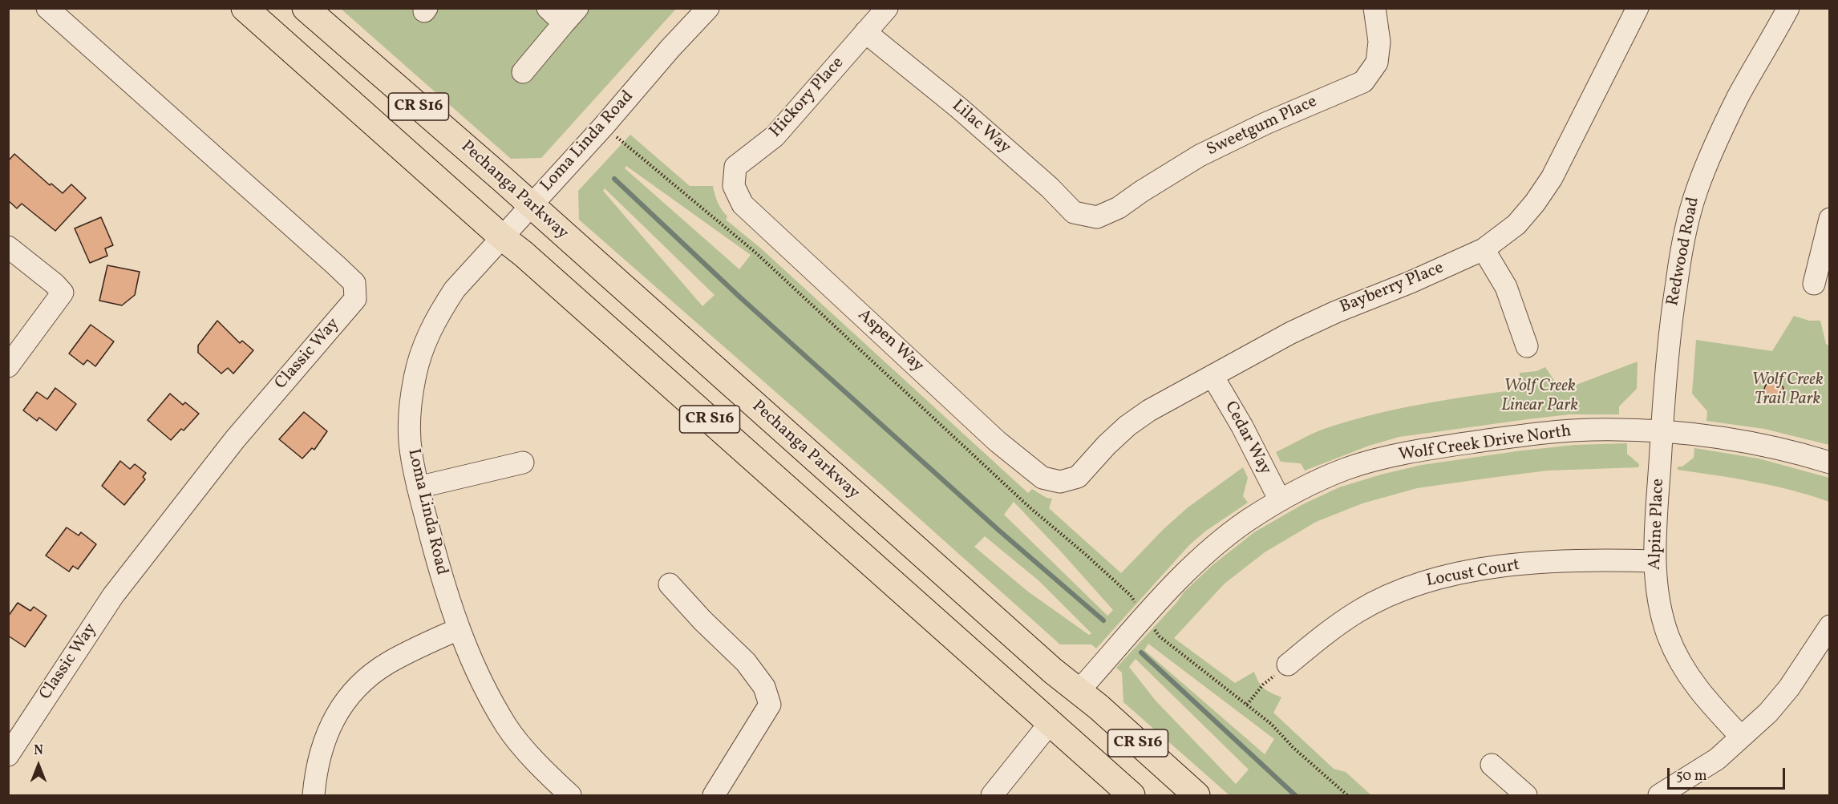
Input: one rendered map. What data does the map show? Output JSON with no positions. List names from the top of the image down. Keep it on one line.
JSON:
{"streets":{"main road":["CR S16","Pechanga Parkway"],"street":["Hickory Place","Sweetgum Place","Lilac Way","Loma Linda Road","Redwood Road","Bayberry Place","Aspen Way","Classic Way","Cedar Way","Wolf Creek Drive North","Alpine Place","Locust Court"]},"crossings":[["Hickory Place","Lilac Way"],["Hickory Place","Aspen Way"],["CR S16","Loma Linda Road"],["Sweetgum Place","Lilac Way"],["Loma Linda Road","Pechanga Parkway"],["Pechanga Parkway","Wolf Creek Drive North"],["Redwood Road","Wolf Creek Drive North"],["Redwood Road","Alpine Place"],["Bayberry Place","Aspen Way"],["Bayberry Place","Cedar Way"],["Cedar Way","Wolf Creek Drive North"],["Wolf Creek Drive North","Alpine Place"],["Alpine Place","Locust Court"]],"parks":["Wolf Creek Trail Park","Wolf Creek Linear Park"],"scale_bar":"50 m","north":"top"}
